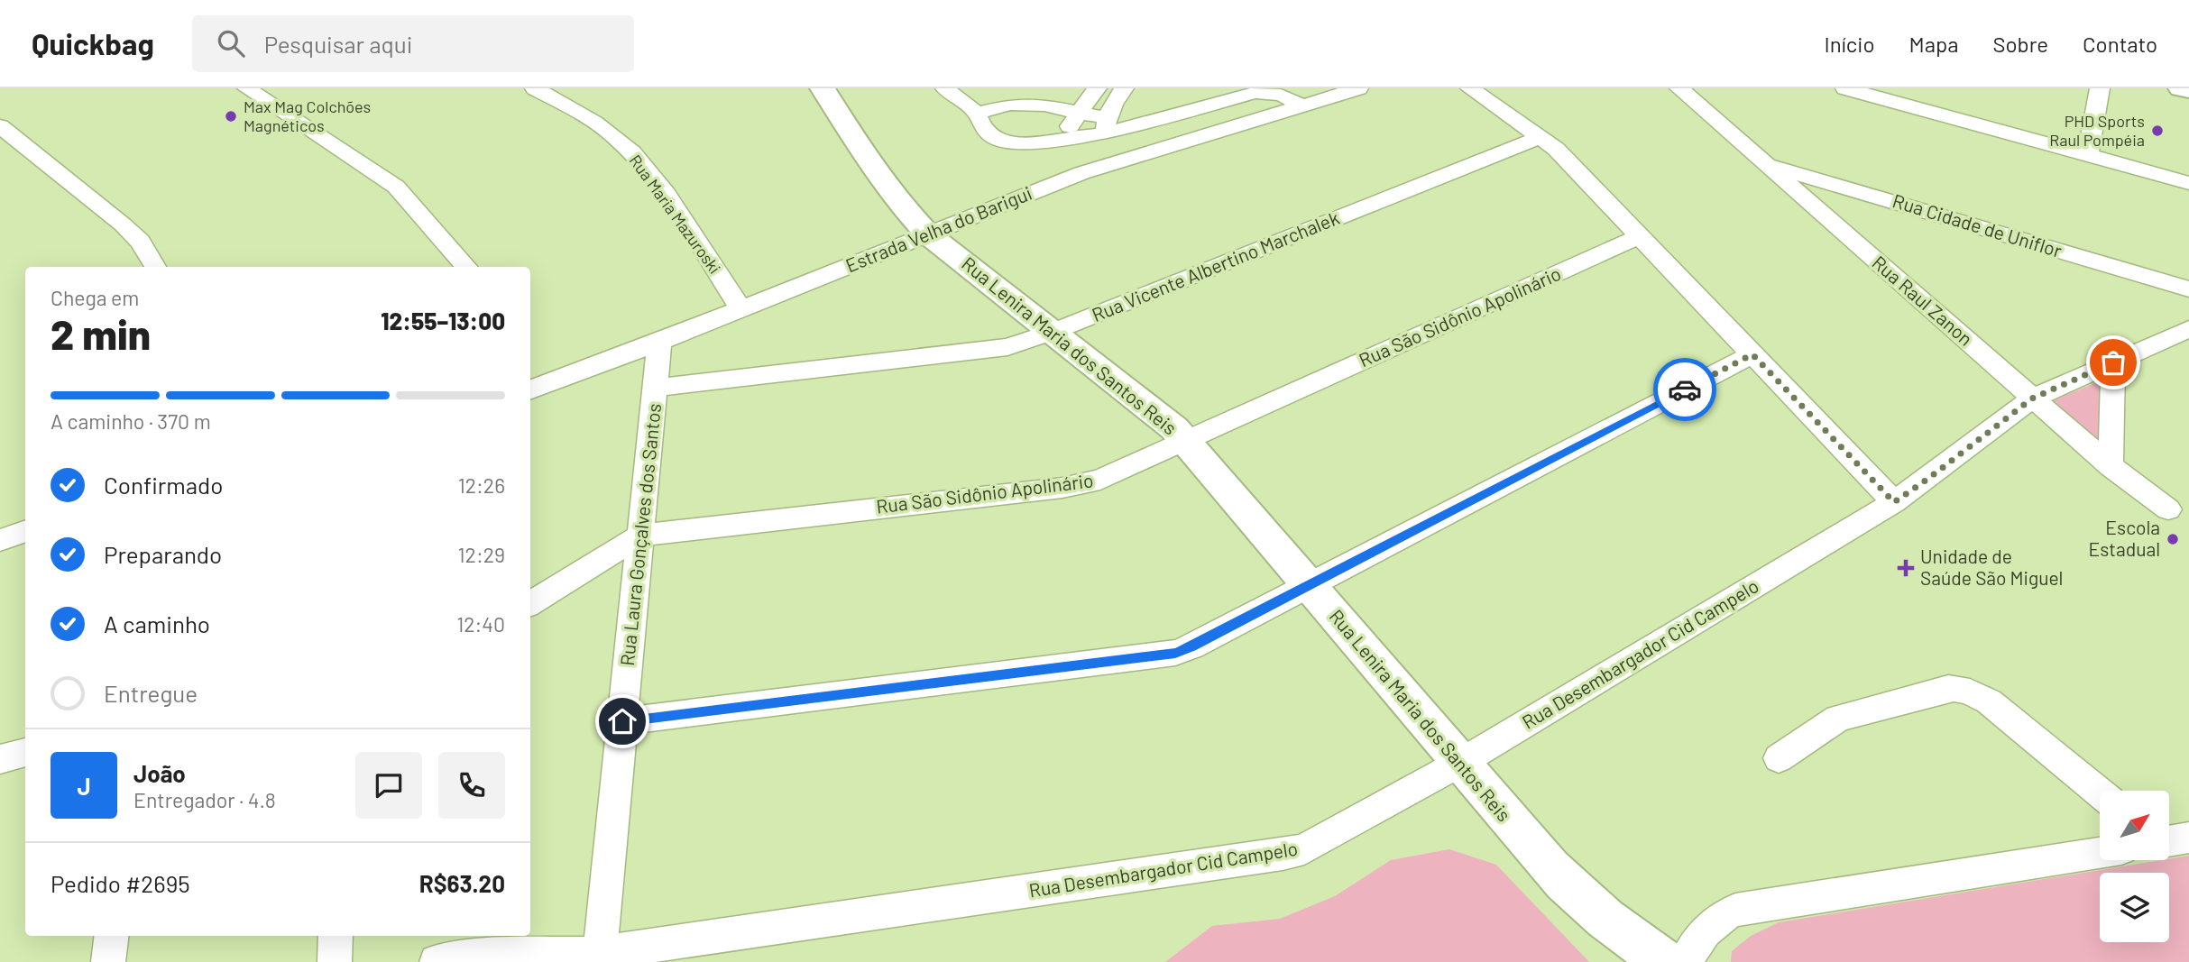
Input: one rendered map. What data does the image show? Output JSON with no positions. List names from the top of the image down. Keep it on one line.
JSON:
{"streets":{"main road":["Rua Lenira Maria dos Santos Reis"],"street":["Rua Maria Mazuroski","Rua Cidade de Uniflor","Estrada Velha do Barigui","Rua Vicente Albertino Marchalek","Rua Raul Zanon","Rua São Sidônio Apolinário","Rua Laura Gonçalves dos Santos","Rua Desembargador Cid Campelo"]},"crossings":[["Rua Maria Mazuroski","Estrada Velha do Barigui"],["Rua Cidade de Uniflor","Rua Raul Zanon"],["Estrada Velha do Barigui","Rua Lenira Maria dos Santos Reis"],["Estrada Velha do Barigui","Rua Laura Gonçalves dos Santos"],["Rua Vicente Albertino Marchalek","Rua Lenira Maria dos Santos Reis"],["Rua Vicente Albertino Marchalek","Rua Laura Gonçalves dos Santos"],["Rua Raul Zanon","Rua Desembargador Cid Campelo"],["Rua São Sidônio Apolinário","Rua Lenira Maria dos Santos Reis"],["Rua São Sidônio Apolinário","Rua Laura Gonçalves dos Santos"],["Rua Lenira Maria dos Santos Reis","Rua Desembargador Cid Campelo"],["Rua Laura Gonçalves dos Santos","Rua Desembargador Cid Campelo"]],"places":{"other":["Max Mag Colchões Magnéticos","PHD Sports Raul Pompéia","Escola Estadual"],"health":["Unidade de Saúde São Miguel"]},"north":"top right","page":{"header":"Quickbag","search":"Pesquisar aqui","nav":["Início","Mapa","Sobre","Contato"],"heading":["2 min","Chega em","12:55–13:00"],"panel":["João","Entregador · 4.8","Pedido #2695","R$63.20"],"bar":"A caminho · 370 m","list":[["Confirmado","12:26"],["Preparando","12:29"],["A caminho","12:40"],"Entregue"],"round":"J"}}
